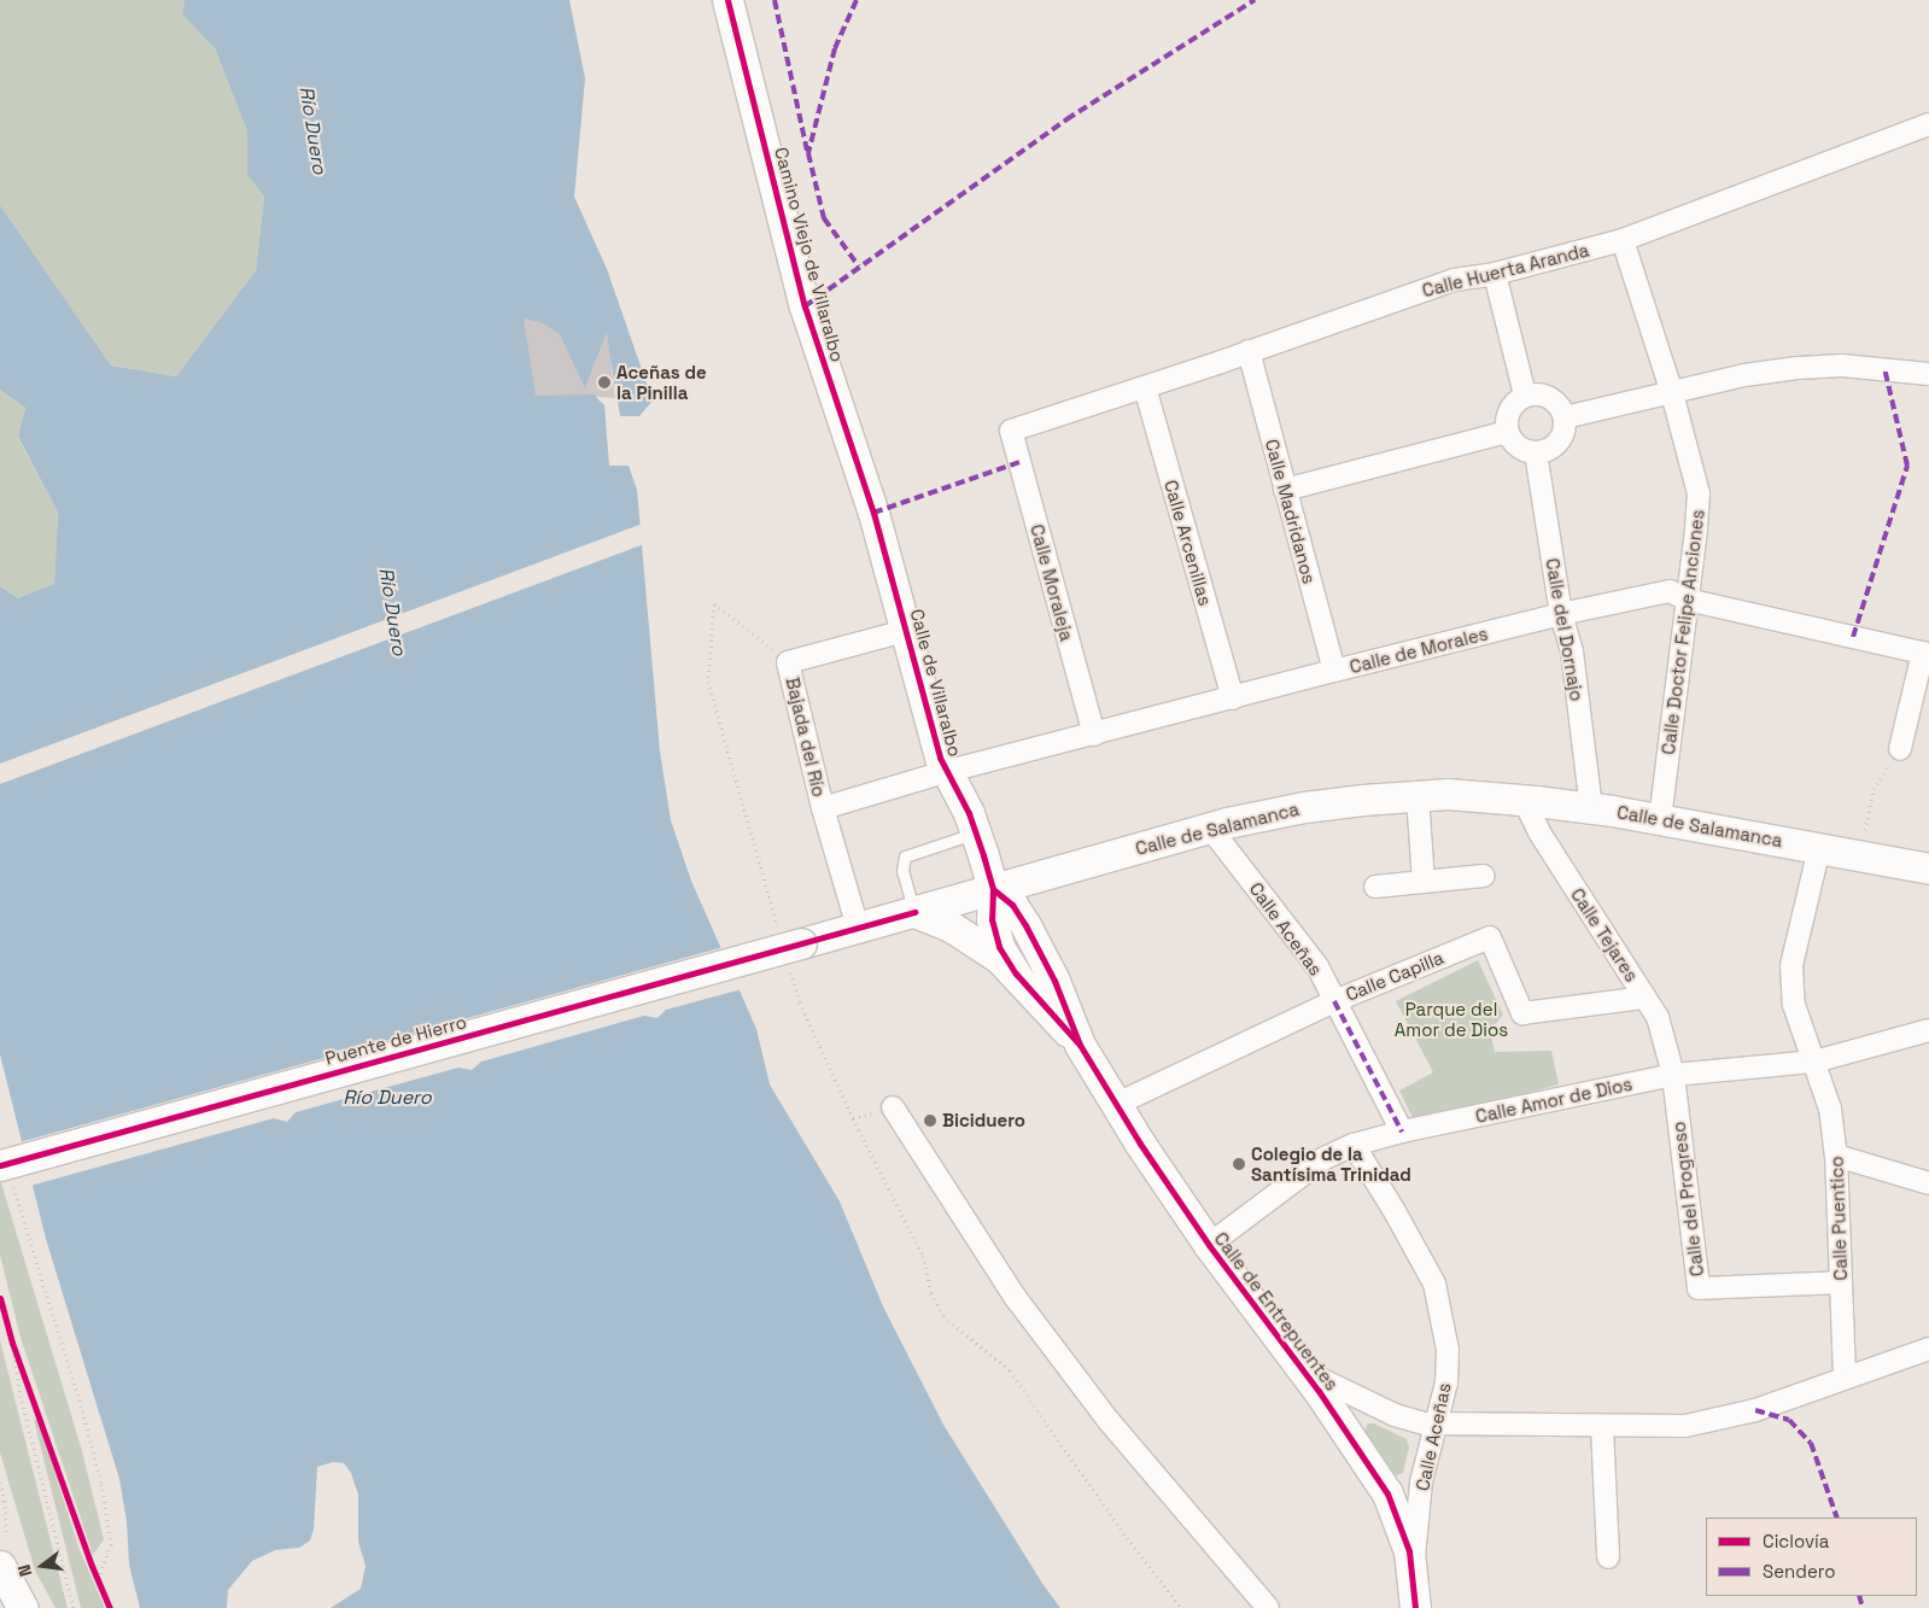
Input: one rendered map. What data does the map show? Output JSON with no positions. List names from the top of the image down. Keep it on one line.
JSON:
{"streets":{"street":["Camino Viejo de Villaralbo","Calle Huerta Aranda","Calle Madridanos","Calle Arcenillas","Calle Moraleja","Calle del Dornajo","Calle Doctor Felipe Anciones","Calle de Morales","Calle de Villaralbo","Bajada del Río","Calle de Salamanca","Calle Aceñas","Calle Tejares","Calle Capilla","Puente de Hierro","Calle Amor de Dios","Calle del Progreso","Calle Puentico","Calle de Entrepuentes"]},"crossings":[["Camino Viejo de Villaralbo","Calle de Villaralbo"],["Calle Huerta Aranda","Calle Madridanos"],["Calle Huerta Aranda","Calle Arcenillas"],["Calle Huerta Aranda","Calle Moraleja"],["Calle Huerta Aranda","Calle Doctor Felipe Anciones"],["Calle Madridanos","Calle de Morales"],["Calle Arcenillas","Calle de Morales"],["Calle Moraleja","Calle de Morales"],["Calle del Dornajo","Calle de Morales"],["Calle del Dornajo","Calle de Salamanca"],["Calle Doctor Felipe Anciones","Calle de Morales"],["Calle Doctor Felipe Anciones","Calle de Salamanca"],["Calle de Morales","Calle de Villaralbo"],["Calle de Morales","Bajada del Río"],["Calle de Villaralbo","Bajada del Río"],["Calle de Villaralbo","Calle de Salamanca"],["Calle de Villaralbo","Calle de Entrepuentes"],["Bajada del Río","Calle de Salamanca"],["Calle de Salamanca","Calle Aceñas"],["Calle de Salamanca","Calle Tejares"],["Calle de Salamanca","Puente de Hierro"],["Calle de Salamanca","Calle Puentico"],["Calle de Salamanca","Calle de Entrepuentes"],["Calle Aceñas","Calle Capilla"],["Calle Aceñas","Calle Amor de Dios"],["Calle Aceñas","Calle de Entrepuentes"],["Calle Tejares","Calle Capilla"],["Calle Tejares","Calle Amor de Dios"],["Calle Tejares","Calle del Progreso"],["Calle Capilla","Calle de Entrepuentes"],["Calle Amor de Dios","Calle del Progreso"],["Calle Amor de Dios","Calle Puentico"],["Calle Amor de Dios","Calle de Entrepuentes"],["Calle del Progreso","Calle Puentico"]],"water":["Río Duero"],"parks":["Parque del Amor de Dios"],"places":["Aceñas de la Pinilla","Biciduero","Colegio de la Santísima Trinidad"],"legend":["Ciclovía","Sendero"],"north":"left"}
